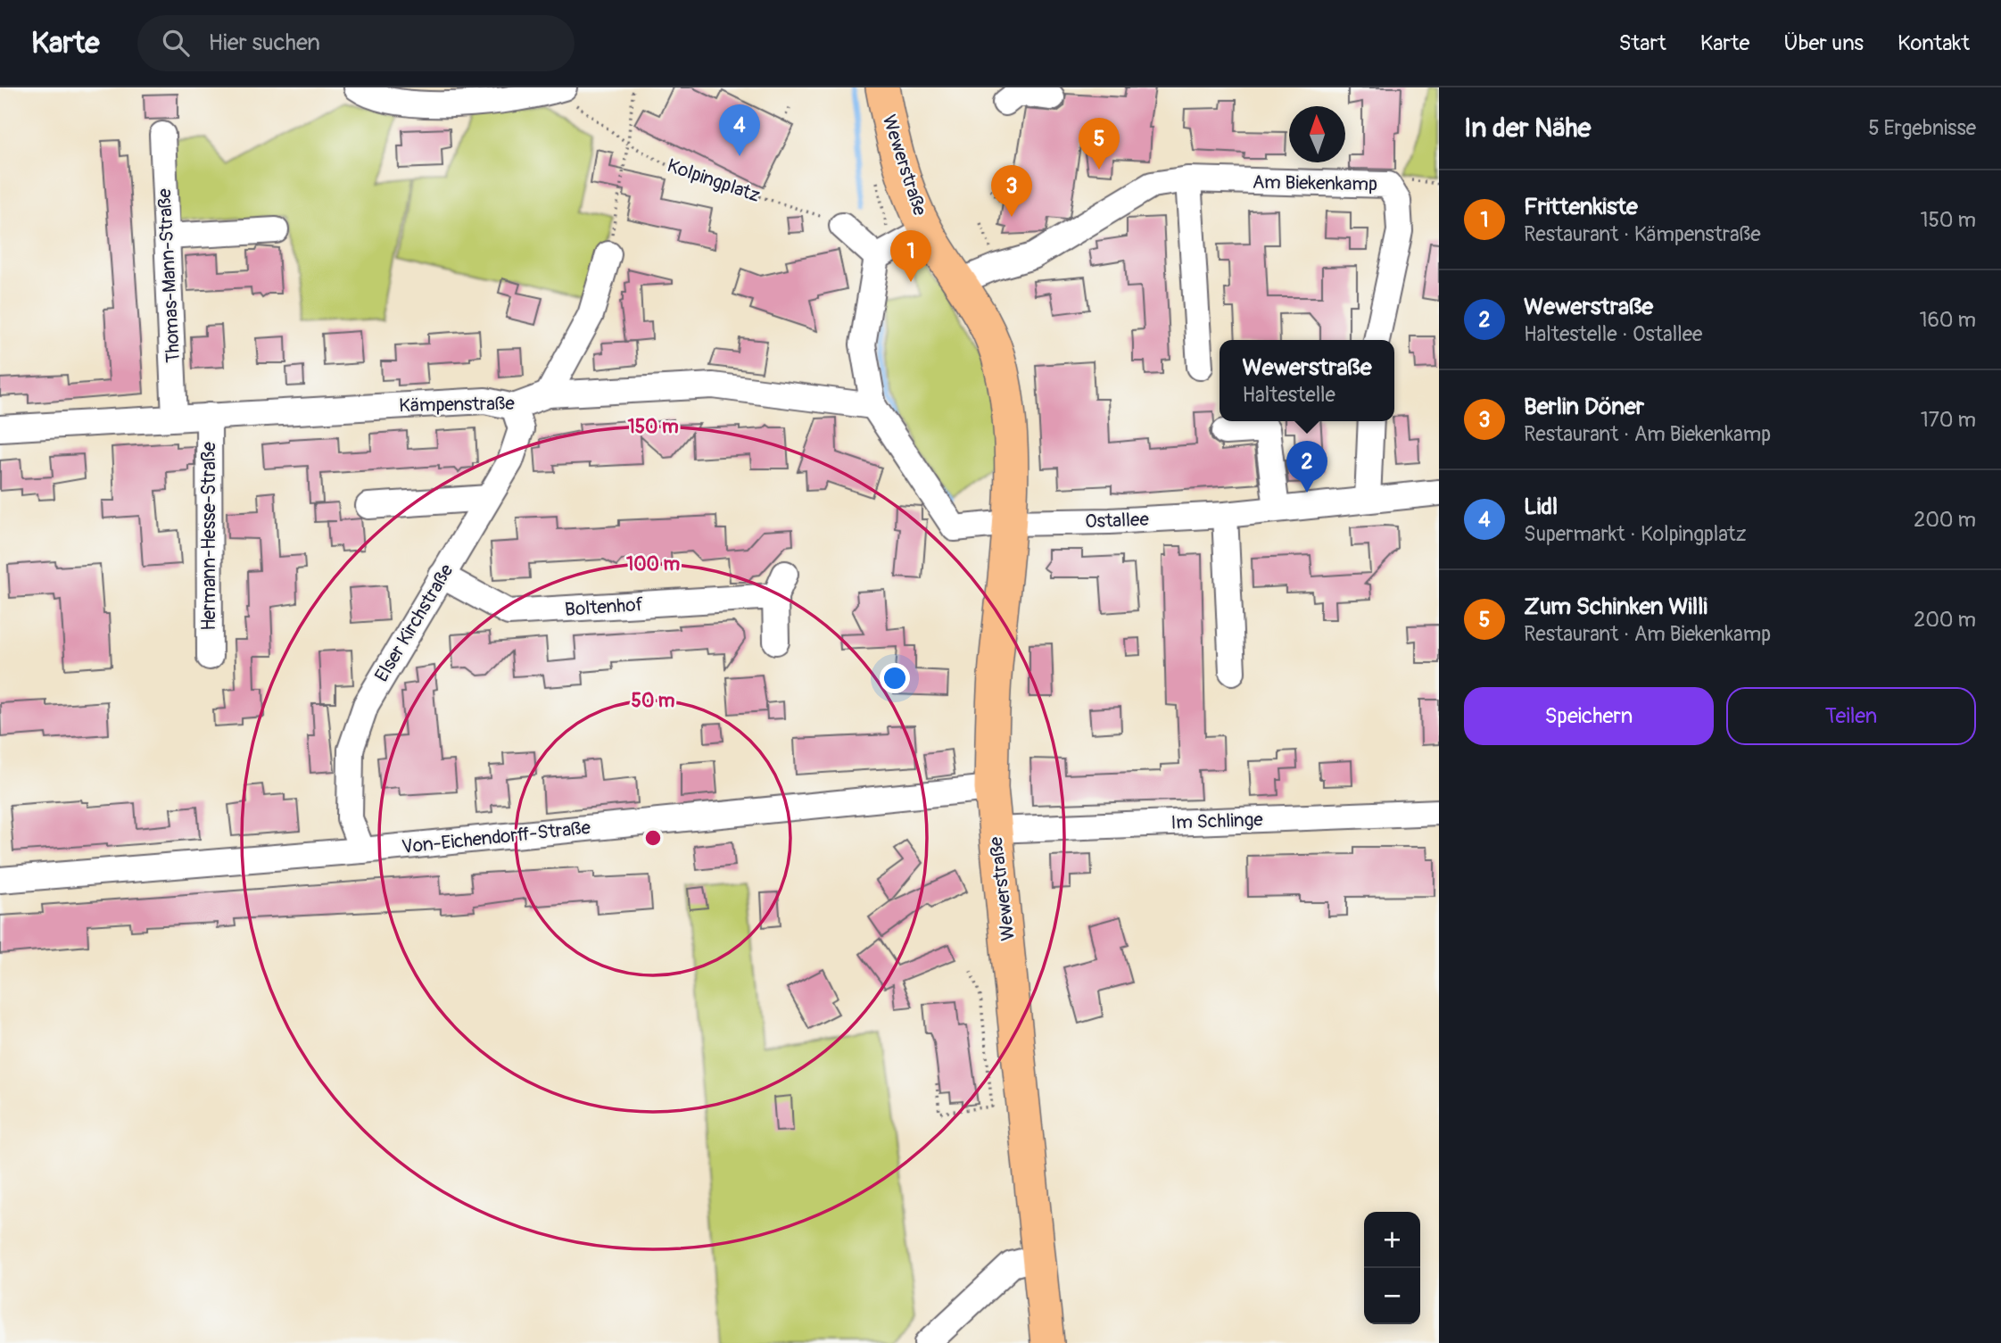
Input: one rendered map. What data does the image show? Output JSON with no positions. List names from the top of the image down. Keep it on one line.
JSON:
{"streets":{"main road":["Wewerstraße"],"street":["Am Biekenkamp","Thomas-Mann-Straße","Kämpenstraße","Ostallee","Hermann-Hesse-Straße","Boltenhof","Elser Kirchstraße","Im Schlinge","Von-Eichendorff-Straße"],"path":["Kolpingplatz"]},"crossings":[["Wewerstraße","Am Biekenkamp"],["Wewerstraße","Ostallee"],["Wewerstraße","Im Schlinge"],["Wewerstraße","Von-Eichendorff-Straße"],["Thomas-Mann-Straße","Kämpenstraße"],["Kämpenstraße","Hermann-Hesse-Straße"],["Kämpenstraße","Elser Kirchstraße"],["Boltenhof","Elser Kirchstraße"],["Elser Kirchstraße","Von-Eichendorff-Straße"]],"north":"top","page":{"header":"Karte","search":"Hier suchen","nav":["Start","Karte","Über uns","Kontakt"],"heading":["In der Nähe","5 Ergebnisse"],"pins":["4","5","3","1","2"],"list":[{"mark":"1","name":"Frittenkiste","note":"Restaurant · Kämpenstraße","value":"150 m"},{"mark":"2","name":"Wewerstraße","note":"Haltestelle · Ostallee","value":"160 m"},{"mark":"3","name":"Berlin Döner","note":"Restaurant · Am Biekenkamp","value":"170 m"},{"mark":"4","name":"Lidl","note":"Supermarkt · Kolpingplatz","value":"200 m"},{"mark":"5","name":"Zum Schinken Willi","note":"Restaurant · Am Biekenkamp","value":"200 m"}],"popup":["Wewerstraße","Haltestelle"],"buttons":["Speichern","Teilen"],"map_buttons":["+","−"]},"rings":["150 m","100 m","50 m"]}
